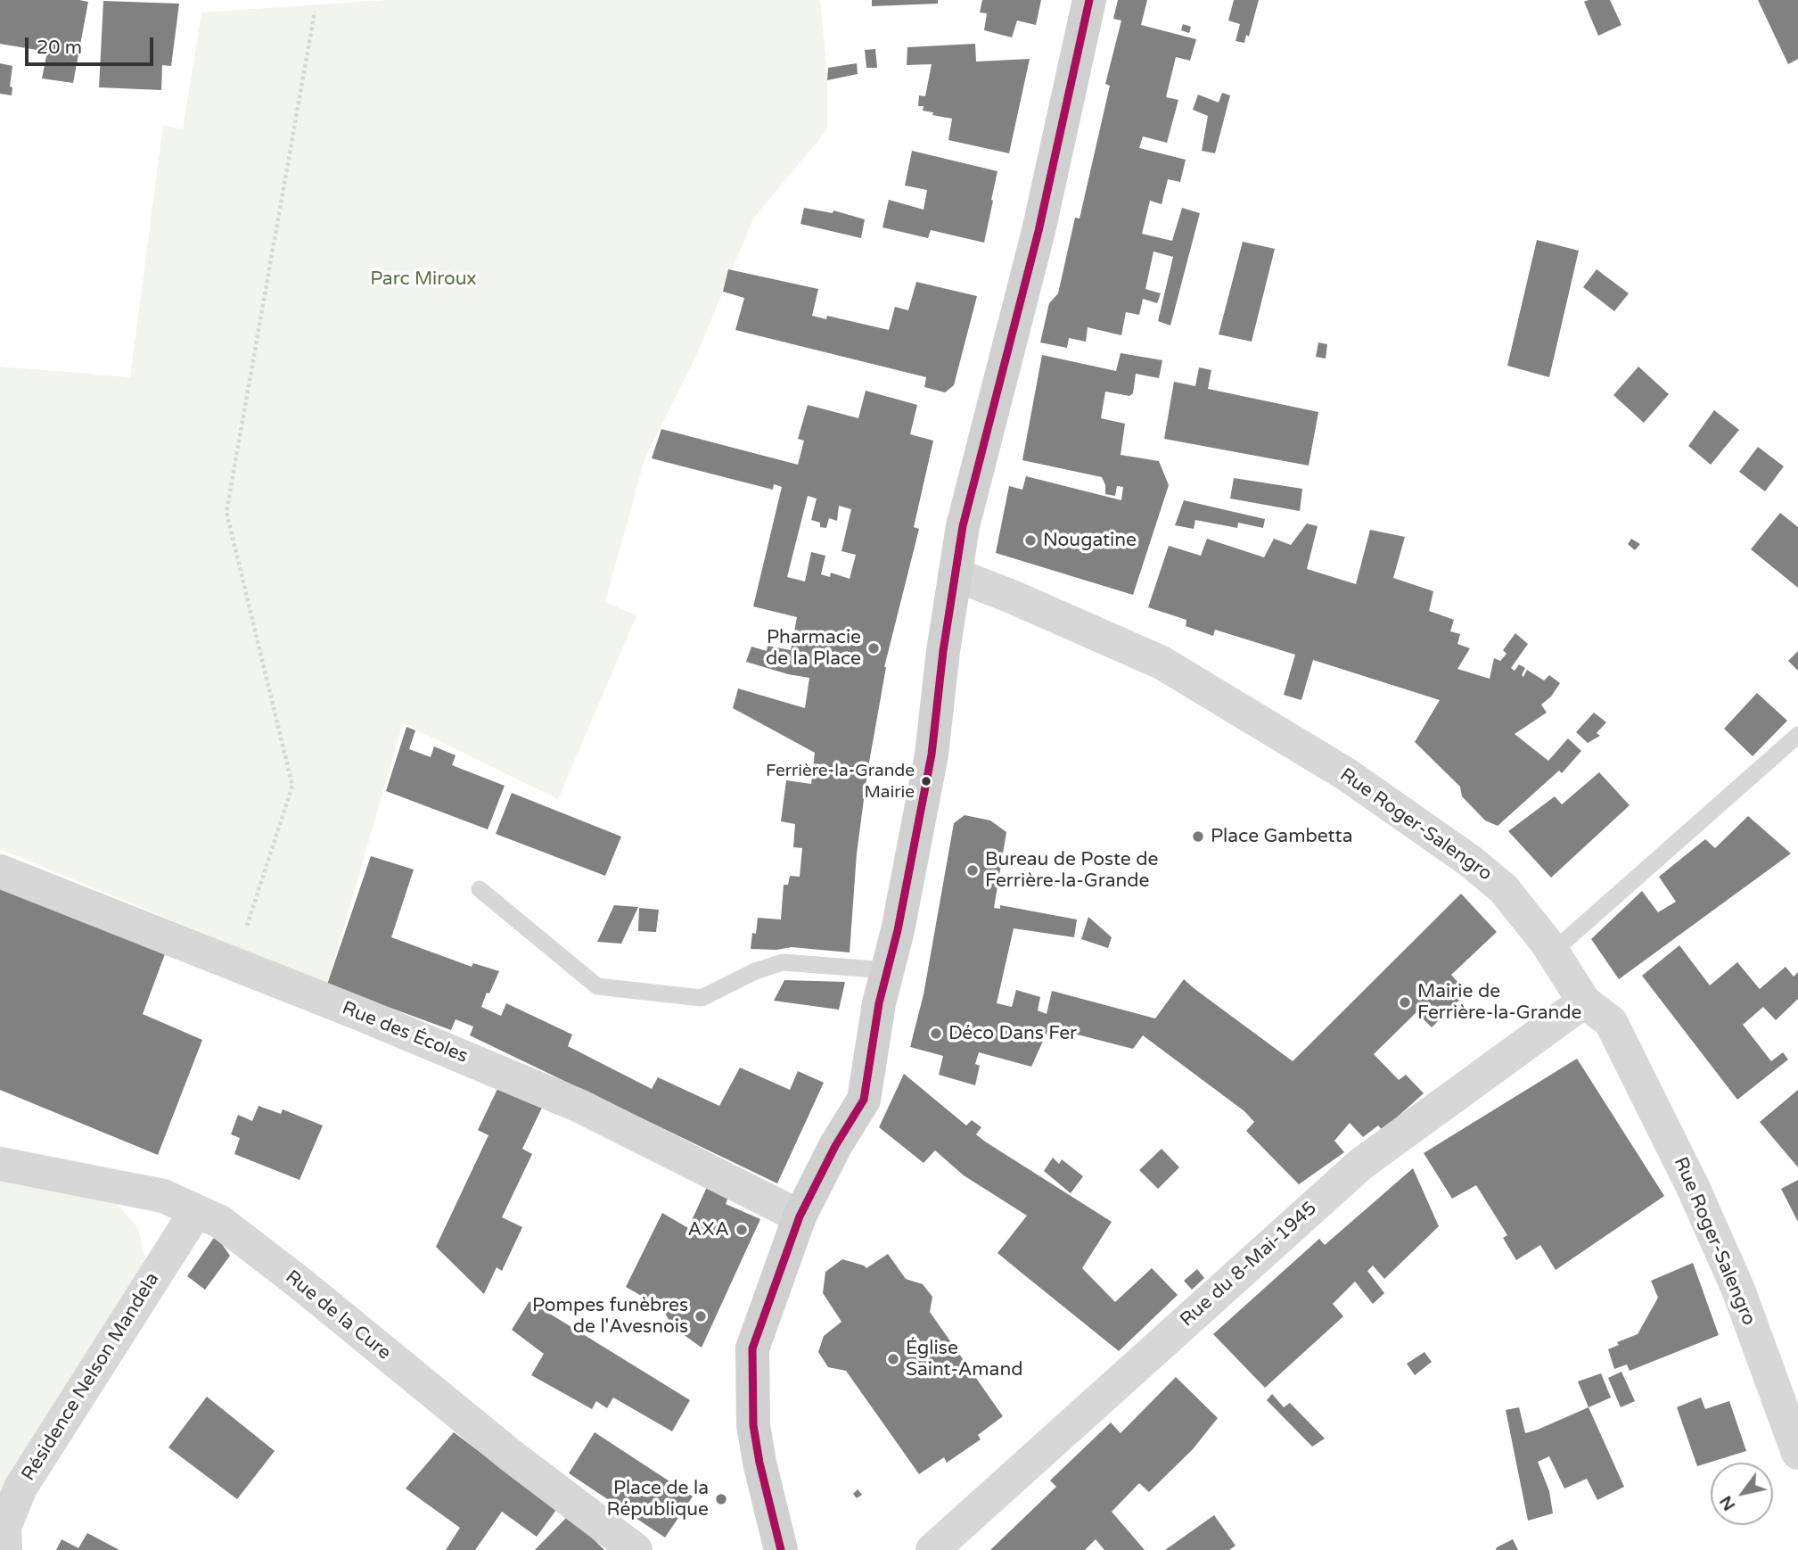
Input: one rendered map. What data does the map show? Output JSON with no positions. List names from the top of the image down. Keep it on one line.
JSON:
{"streets":{"street":["Rue Roger-Salengro","Rue des Écoles","Rue du 8-Mai-1945","Rue de la Cure","Résidence Nelson Mandela"]},"crossings":[["Rue Roger-Salengro","Rue du 8-Mai-1945"],["Rue de la Cure","Résidence Nelson Mandela"]],"parks":["Parc Miroux"],"places":["Nougatine","Pharmacie de la Place","Ferrière-la-Grande Mairie","Place Gambetta","Bureau de Poste de Ferrière-la-Grande","Mairie de Ferrière-la-Grande","Déco Dans Fer","AXA","Pompes funèbres de l'Avesnois","Église Saint-Amand","Place de la République"],"scale_bar":"20 m","north":"bottom left"}
